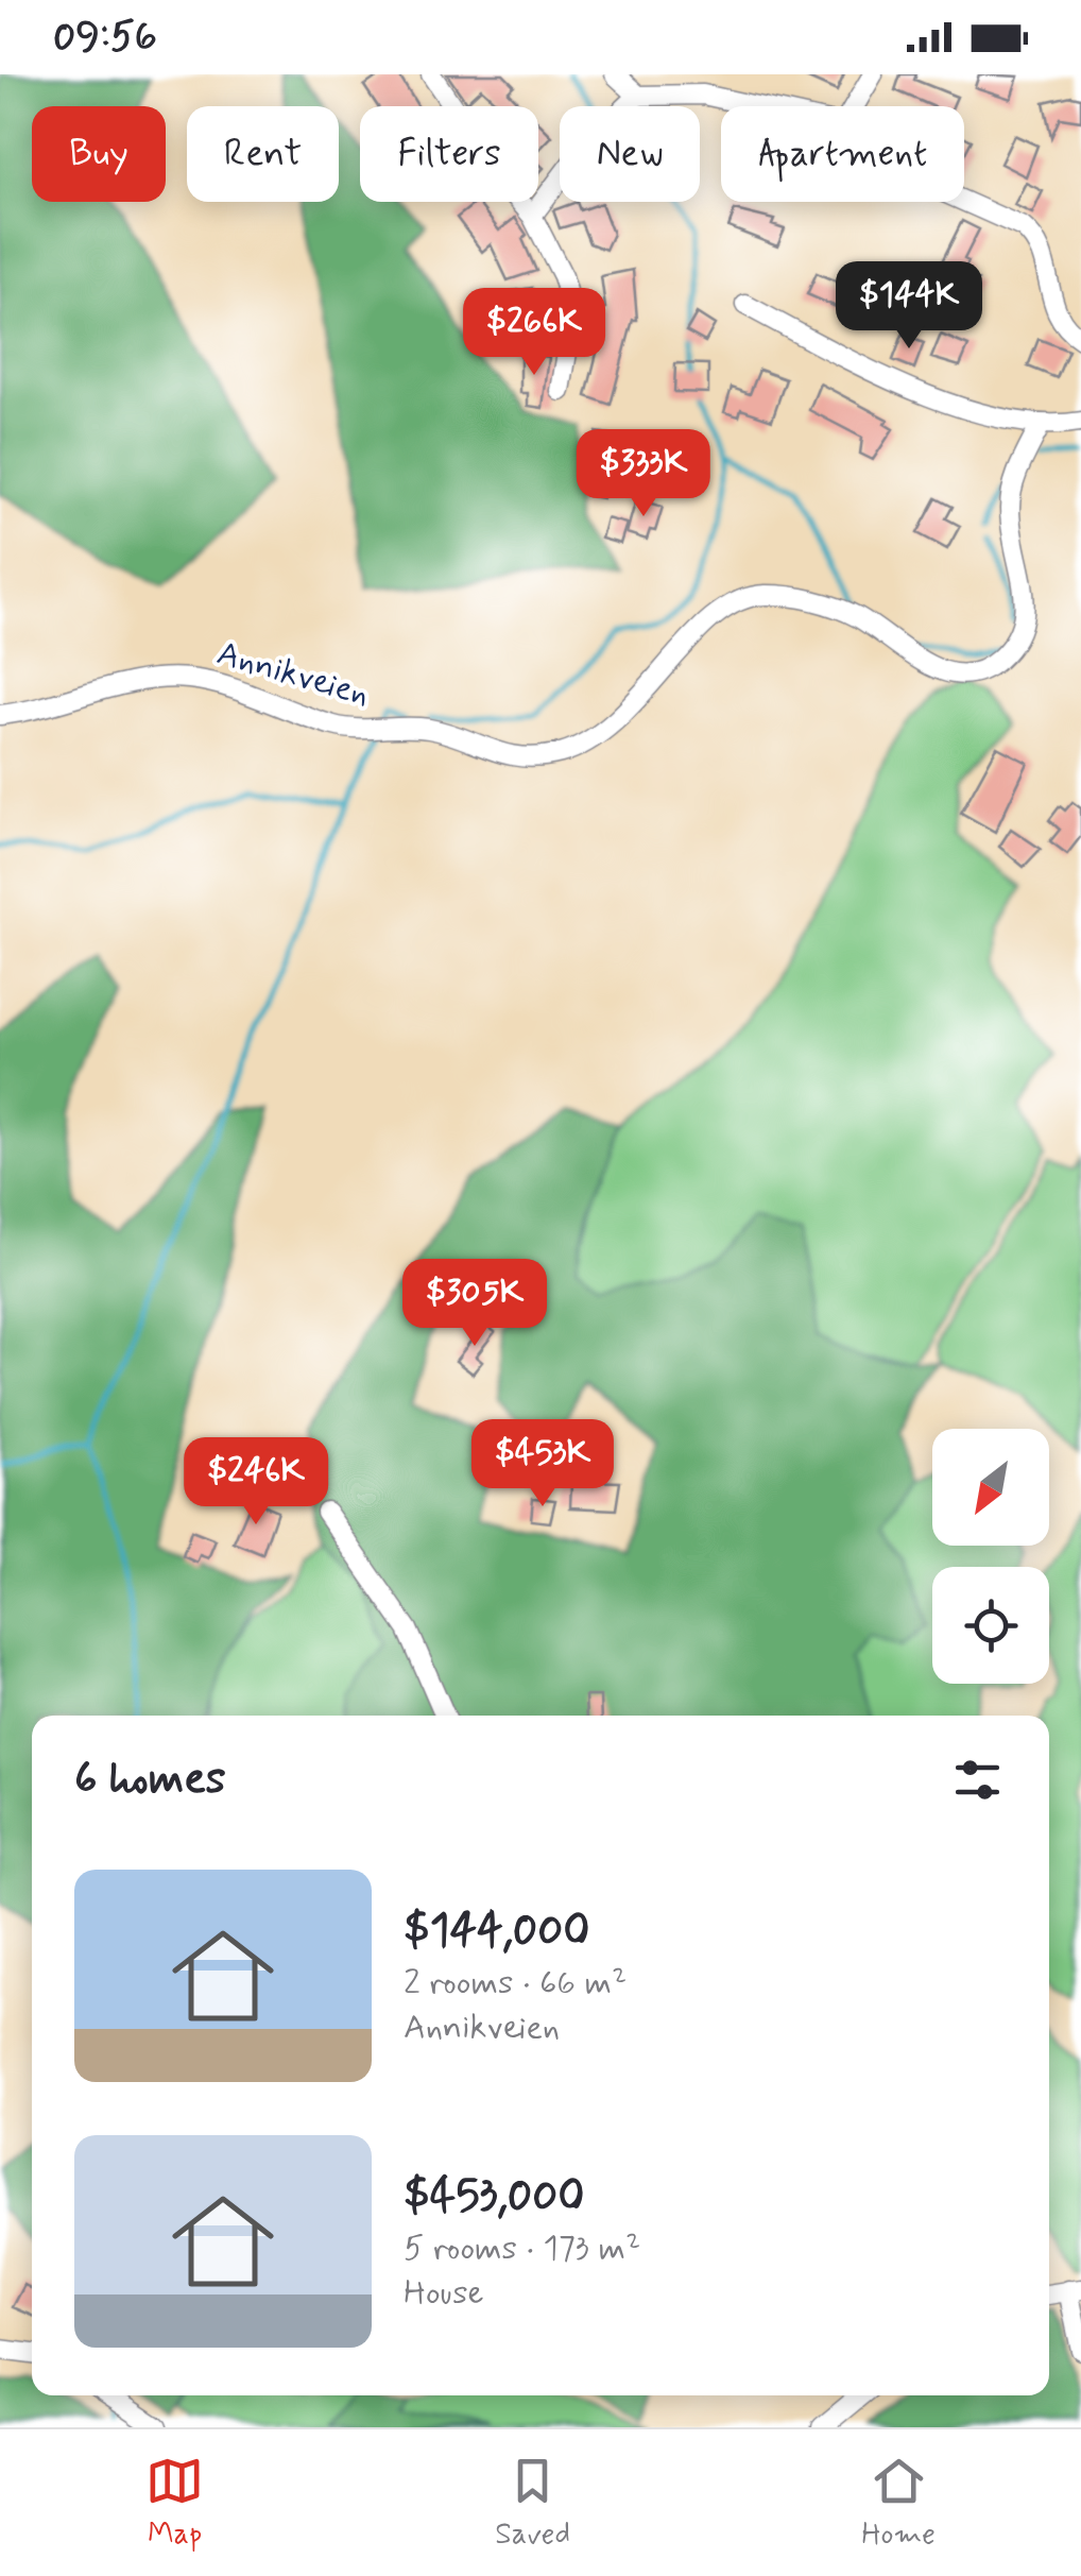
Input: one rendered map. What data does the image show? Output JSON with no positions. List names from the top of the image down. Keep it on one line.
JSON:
{"streets":{"street":["Annikveien"]},"north":"bottom left","page":{"status":"09:56","chip":["Buy","Rent","Filters","New","Apartment"],"price":["$144K","$266K","$333K","$305K","$453K","$246K"],"heading":"6 homes","list":[{"name":"$144,000","note":"2 rooms · 66 m² · Annikveien"},{"name":"$453,000","note":"5 rooms · 173 m² · House"}],"tabs":["Map","Saved","Home"]}}
